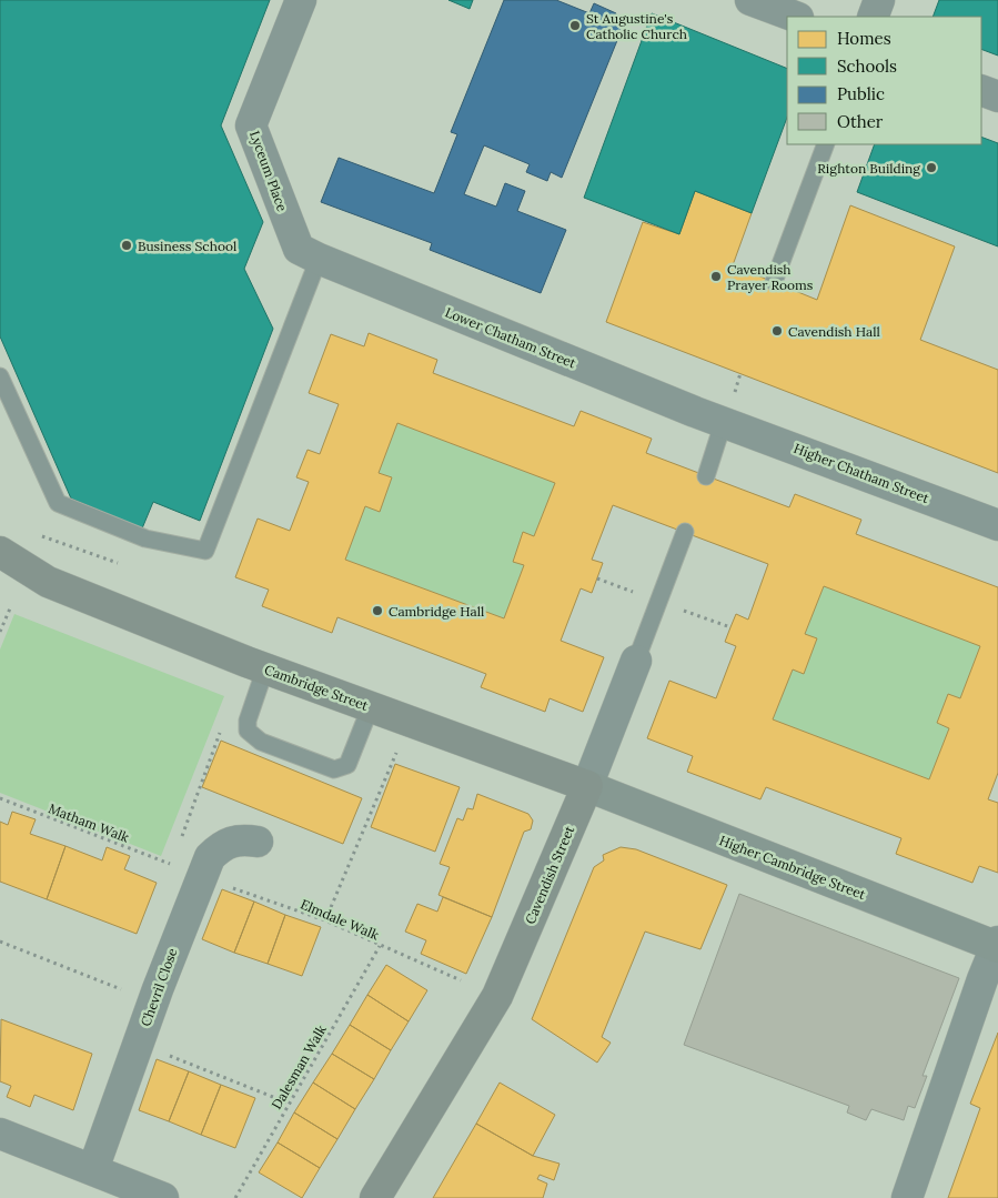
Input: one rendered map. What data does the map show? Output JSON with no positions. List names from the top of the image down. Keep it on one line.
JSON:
{"streets":{"main road":["Cambridge Street","Cavendish Street"],"street":["Lyceum Place","Lower Chatham Street","Higher Chatham Street","Higher Cambridge Street","Chevril Close"],"path":["Matham Walk","Elmdale Walk","Dalesman Walk"]},"crossings":[["Lyceum Place","Lower Chatham Street"],["Lower Chatham Street","Higher Chatham Street"],["Cambridge Street","Higher Cambridge Street"],["Cambridge Street","Cavendish Street"],["Higher Cambridge Street","Cavendish Street"],["Elmdale Walk","Dalesman Walk"]],"places":["St Augustine's Catholic Church","Righton Building","Business School","Cavendish Prayer Rooms","Cavendish Hall","Cambridge Hall"],"legend":["Homes","Schools","Public","Other"]}
